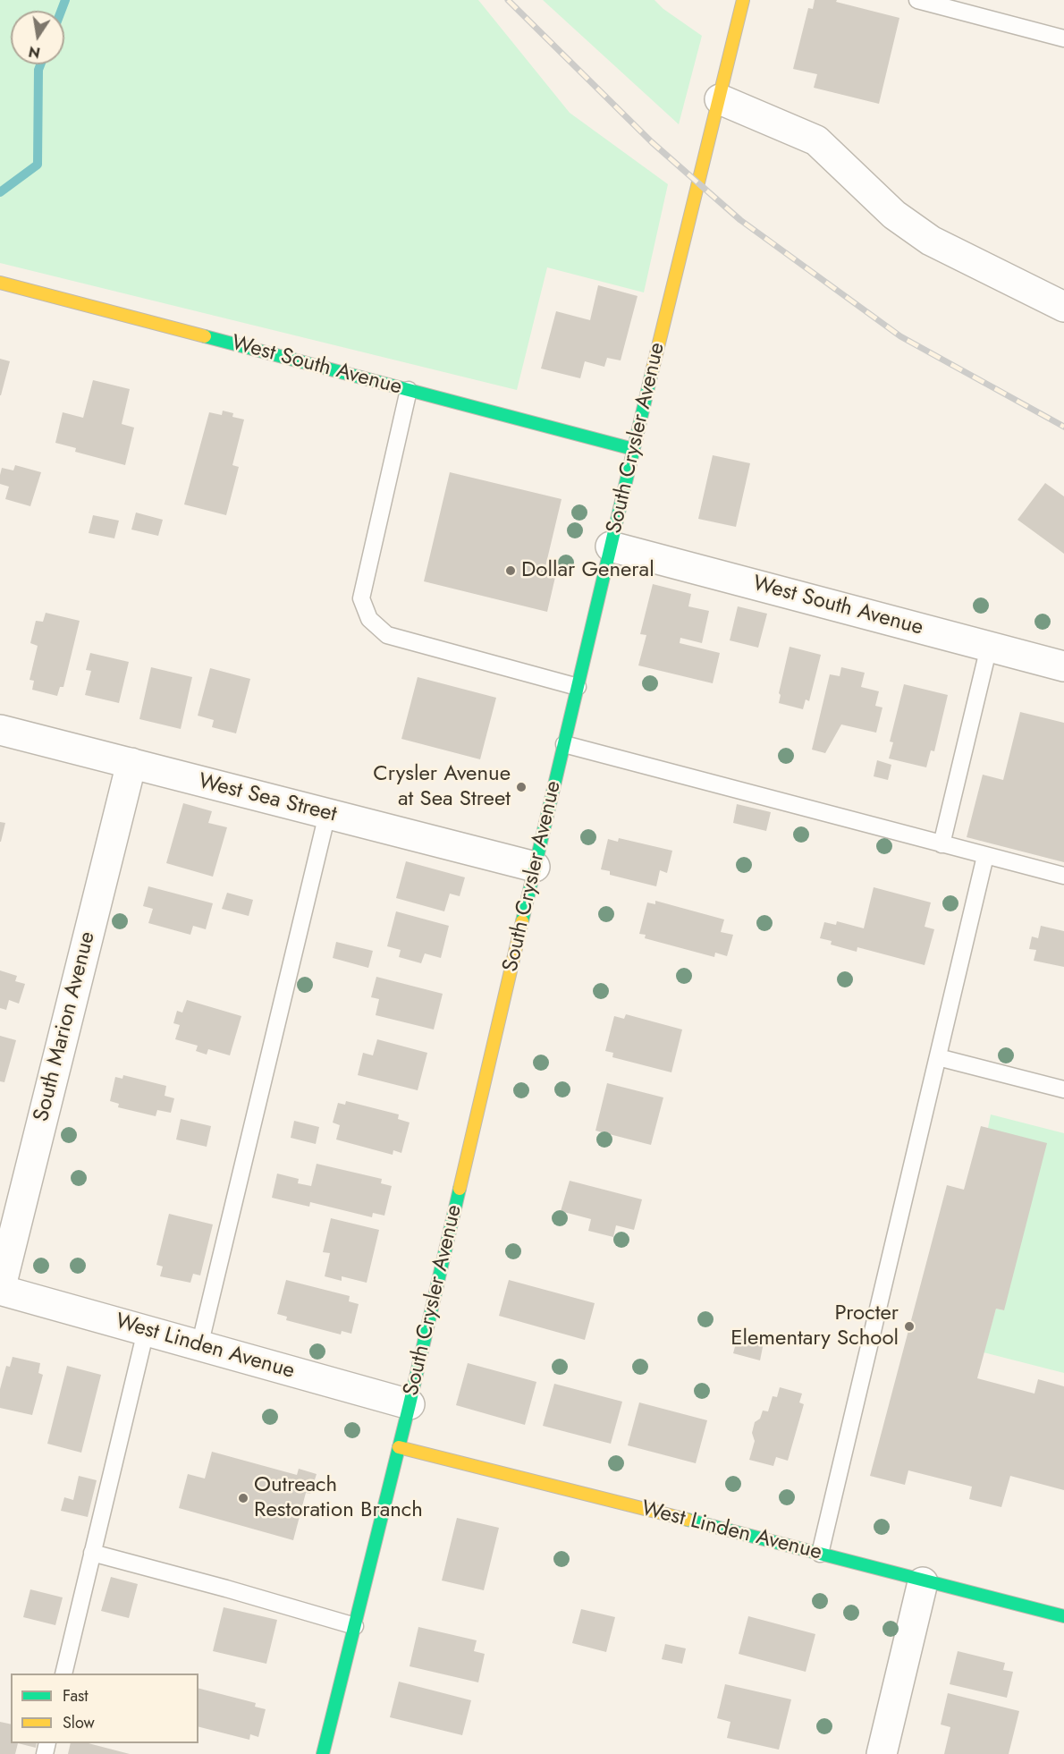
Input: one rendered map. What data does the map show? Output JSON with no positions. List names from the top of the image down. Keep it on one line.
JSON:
{"streets":{"main road":["West South Avenue","South Crysler Avenue","West Linden Avenue"],"street":["West Sea Street","South Marion Avenue"]},"crossings":[["West South Avenue","South Crysler Avenue"],["South Crysler Avenue","West Sea Street"],["South Crysler Avenue","West Linden Avenue"],["West Sea Street","South Marion Avenue"],["South Marion Avenue","West Linden Avenue"]],"places":["Dollar General","Crysler Avenue at Sea Street","Procter Elementary School","Outreach Restoration Branch"],"legend":["Fast","Slow"],"north":"bottom"}
